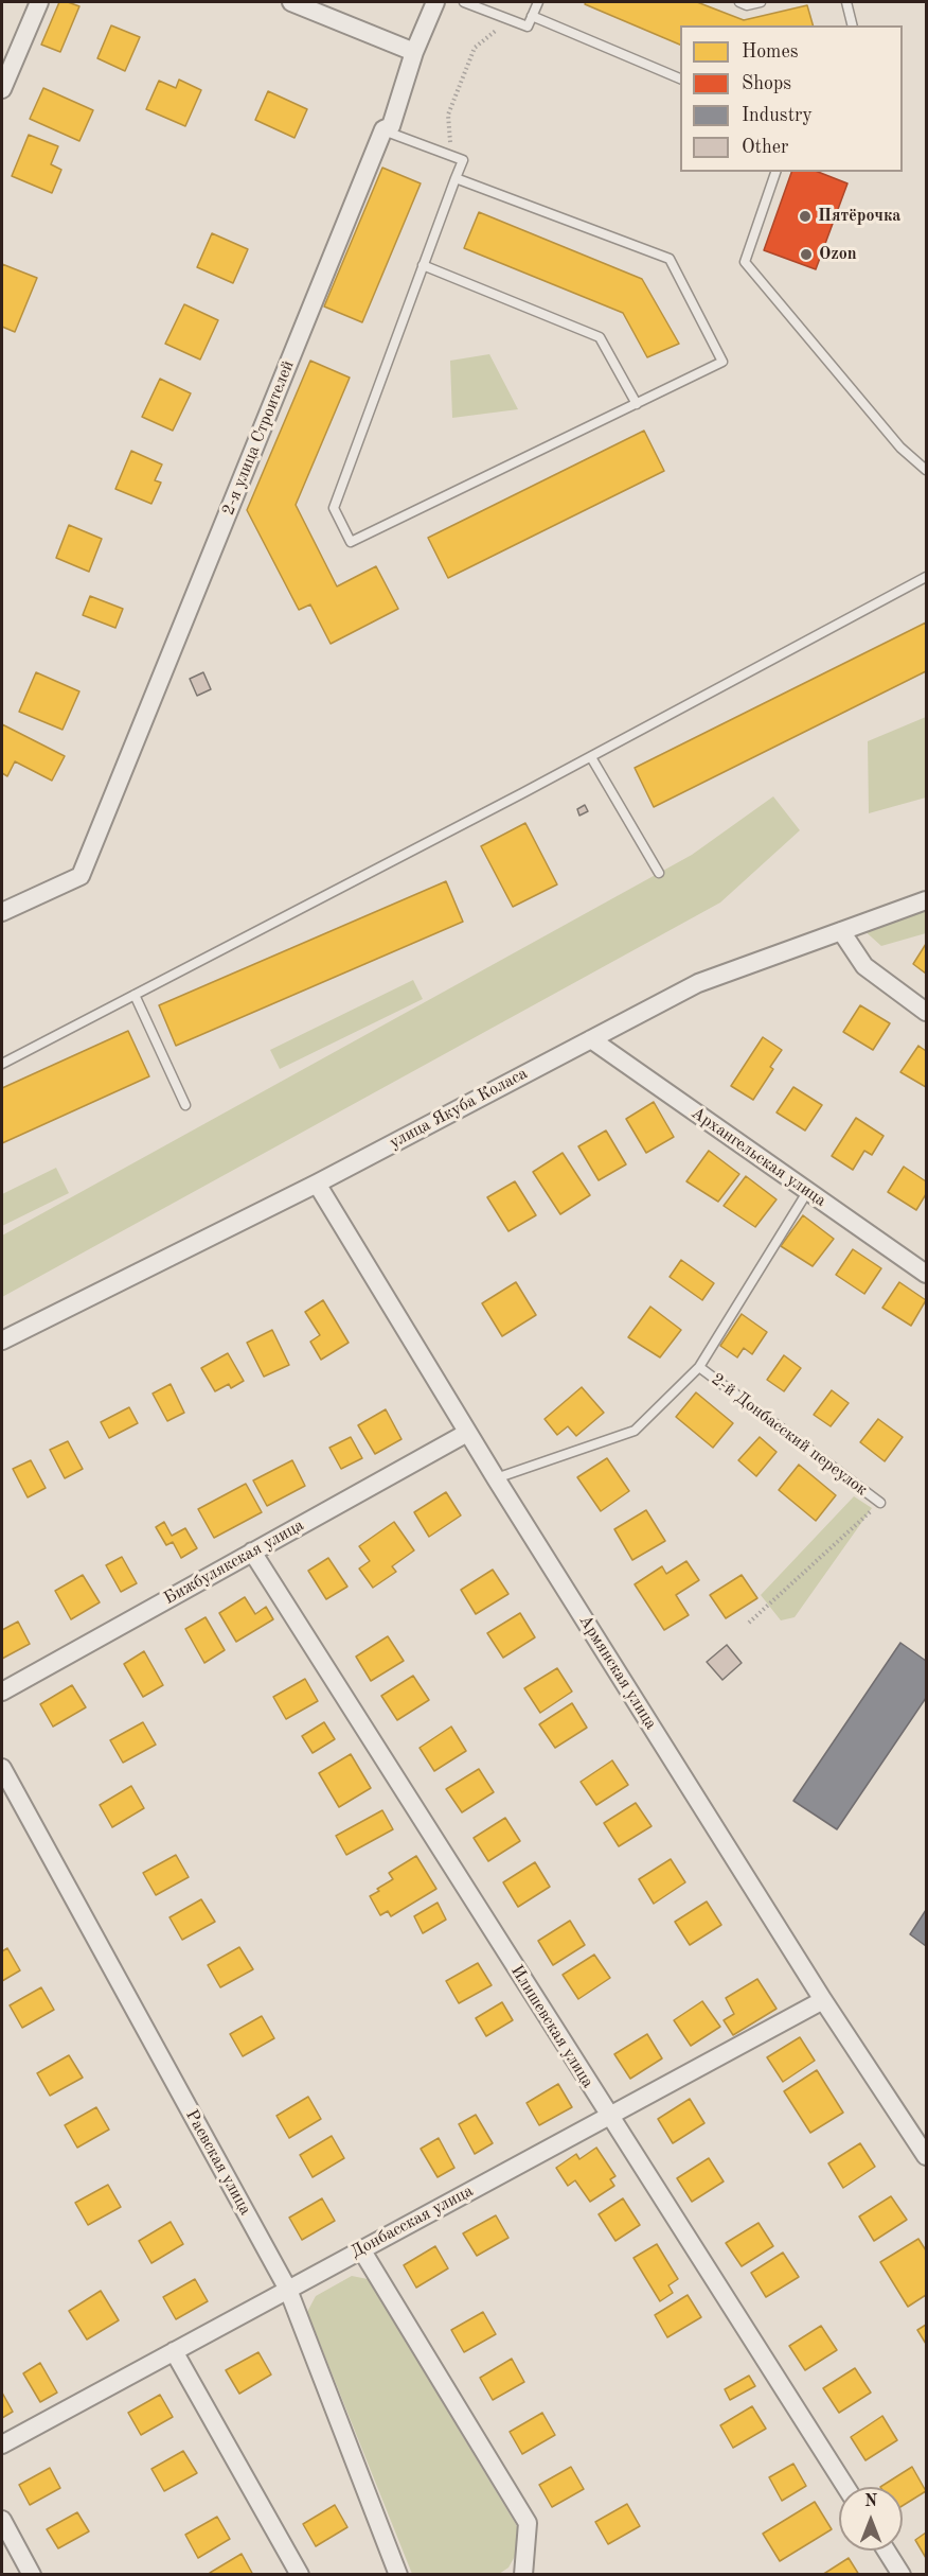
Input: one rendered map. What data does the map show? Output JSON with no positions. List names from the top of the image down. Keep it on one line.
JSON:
{"streets":{"street":["2-я улица Строителей","улица Якуба Коласа","Архангельская улица","Бижбулякская улица","Армянская улица","Илишевская улица","Раевская улица","Донбасская улица"],"lane":["2-й Донбасский переулок"]},"crossings":[["улица Якуба Коласа","Архангельская улица"],["улица Якуба Коласа","Армянская улица"],["Архангельская улица","2-й Донбасский переулок"],["2-й Донбасский переулок","Армянская улица"],["Бижбулякская улица","Армянская улица"],["Бижбулякская улица","Илишевская улица"],["Армянская улица","Донбасская улица"],["Илишевская улица","Донбасская улица"],["Раевская улица","Донбасская улица"]],"places":["Пятёрочка","Ozon"],"legend":["Homes","Shops","Industry","Other"],"north":"top"}
